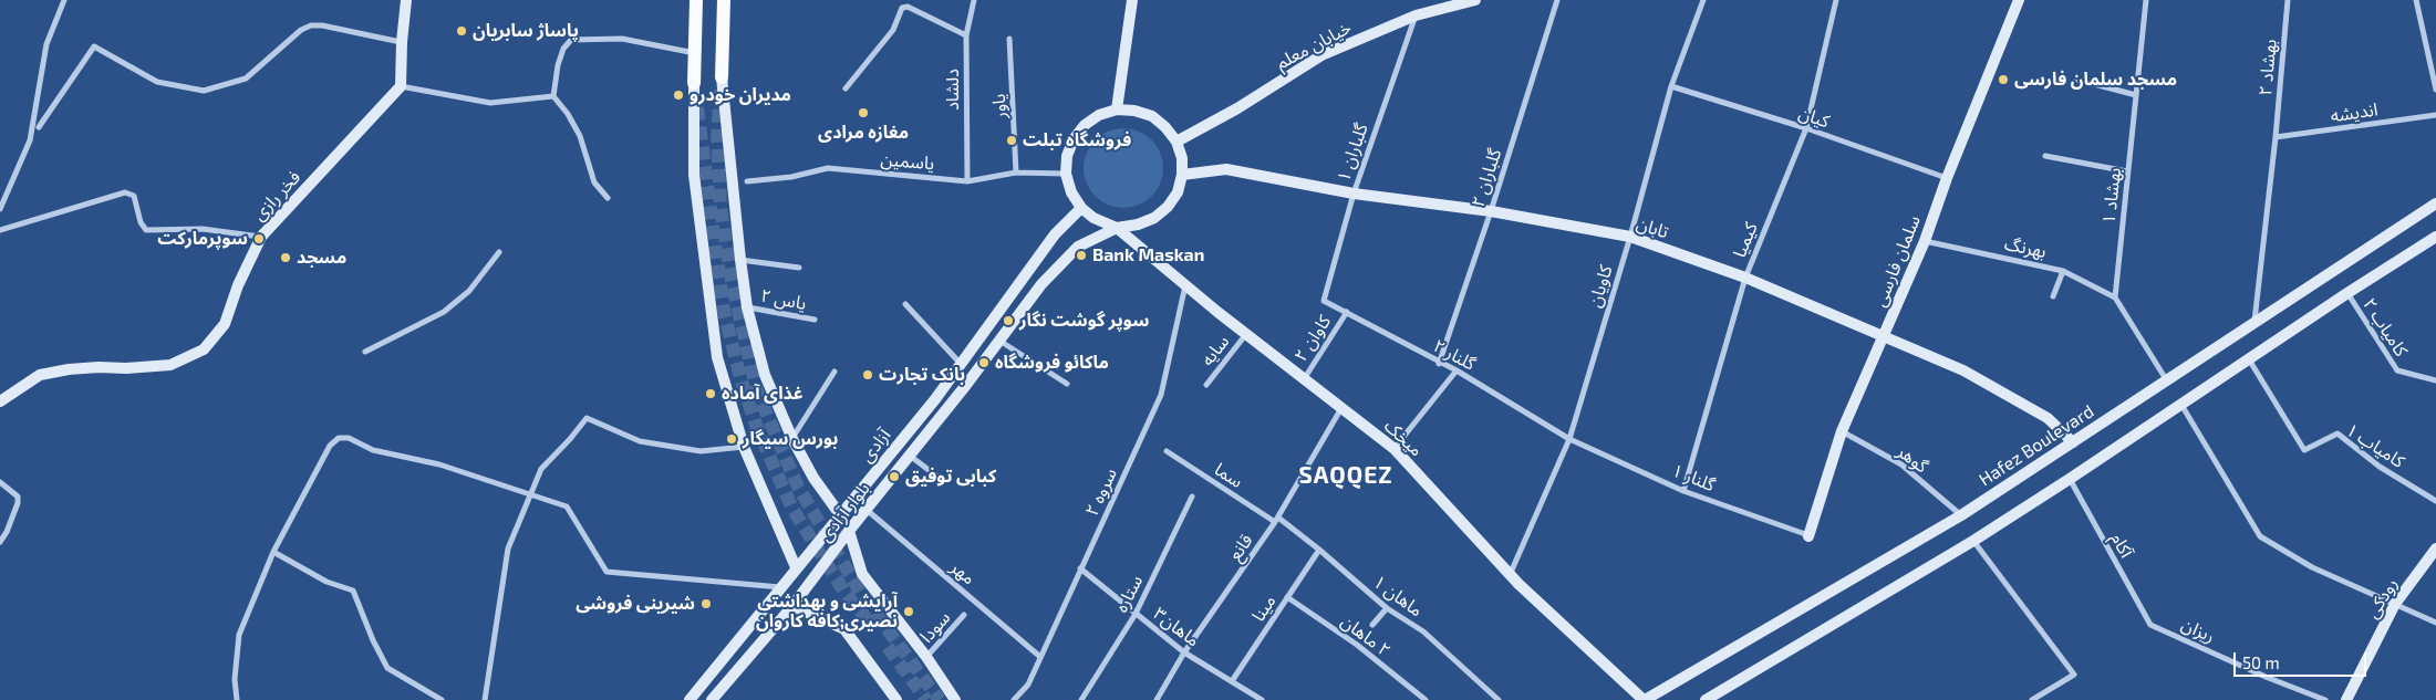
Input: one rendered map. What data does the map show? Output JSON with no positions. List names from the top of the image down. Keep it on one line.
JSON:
{"streets":{"main road":["خیابان معلم","فخر رازی","تابان","سلمان فارسی","میخک","آزادی","Hafez Boulevard","بلوار آزادی","رودکی"],"street":["بهشاد ۲","دلشاد","یاور","اندیشه","کیان","گلباران ۱","یاسمین","گلباران ۲","بهشاد ۱","کیمیا","بهرنگ","کاویان","یاس ۲","کامیاب ۲","کاوان ۲","سایه","گلنار ۲","کامیاب ۱","گوهر","سما","گلنار ۱","سروه ۲","آکام","قانع","مهر","ستاره","ماهان ۱","مینا","سودا","ماهان۳","ریزان","٢ ماهان"]},"crossings":[["خیابان معلم","گلباران ۱"],["خیابان معلم","یاسمین"],["خیابان معلم","تابان"],["خیابان معلم","میخک"],["خیابان معلم","آزادی"],["خیابان معلم","بلوار آزادی"],["بهشاد ۲","اندیشه"],["بهشاد ۲","Hafez Boulevard"],["دلشاد","یاسمین"],["یاور","یاسمین"],["کیان","کیمیا"],["کیان","سلمان فارسی"],["کیان","کاویان"],["گلباران ۱","تابان"],["گلباران ۱","گلنار ۲"],["یاسمین","تابان"],["یاسمین","میخک"],["یاسمین","آزادی"],["یاسمین","بلوار آزادی"],["گلباران ۲","تابان"],["گلباران ۲","گلنار ۲"],["بهشاد ۱","بهرنگ"],["تابان","کیمیا"],["تابان","سلمان فارسی"],["تابان","کاویان"],["تابان","میخک"],["تابان","آزادی"],["تابان","Hafez Boulevard"],["تابان","بلوار آزادی"],["کیمیا","گلنار ۱"],["بهرنگ","سلمان فارسی"],["سلمان فارسی","گوهر"],["سلمان فارسی","گلنار ۱"],["کاویان","گلنار ۲"],["کاویان","میخک"],["کاویان","گلنار ۱"],["کاوان ۲","گلنار ۲"],["کاوان ۲","میخک"],["سایه","میخک"],["گلنار ۲","گلنار ۱"],["میخک","آزادی"],["میخک","Hafez Boulevard"],["میخک","سروه ۲"],["میخک","بلوار آزادی"],["میخک","قانع"],["آزادی","بلوار آزادی"],["Hafez Boulevard","گوهر"],["سما","قانع"],["سما","ماهان ۱"],["سروه ۲","مهر"],["سروه ۲","ماهان۳"],["بلوار آزادی","مهر"],["آکام","ریزان"],["قانع","ماهان ۱"],["قانع","ماهان۳"],["ستاره","ماهان۳"],["ماهان ۱","مینا"],["مینا","ماهان۳"],["مینا","٢ ماهان"]],"districts":["SAQQEZ"],"places":["پاساژ سابریان","مسجد سلمان فارسی","مدیران خودرو","مغازه مرادی","فروشگاه تبلت","سوپرمارکت","Bank Maskan","مسجد","سوپر گوشت نگار","ماکائو فروشگاه","بانک تجارت","غذای آماده","بورس سیگار","کبابی توفیق","شیرینی فروشی","آرایشی و بهداشتی نصیری;کافه کاروان"],"scale_bar":"50 m"}
